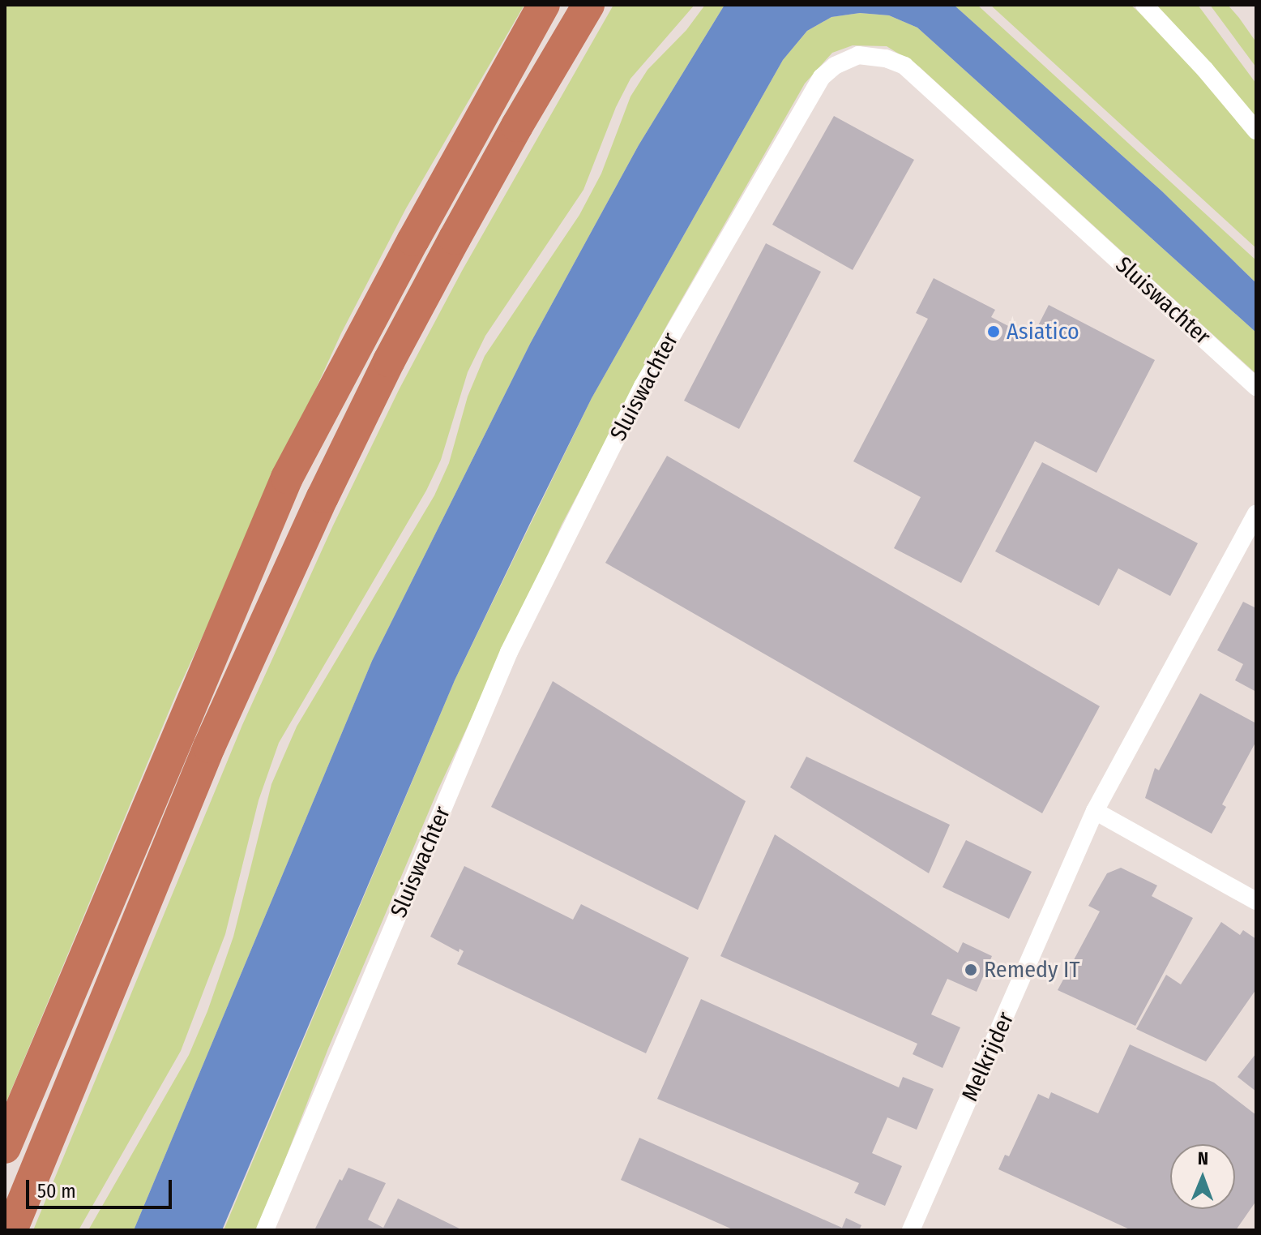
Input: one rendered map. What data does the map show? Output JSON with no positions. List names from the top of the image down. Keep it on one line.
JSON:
{"streets":{"street":["Sluiswachter","Melkrijder"]},"places":["Asiatico","Remedy IT"],"scale_bar":"50 m","north":"top"}
